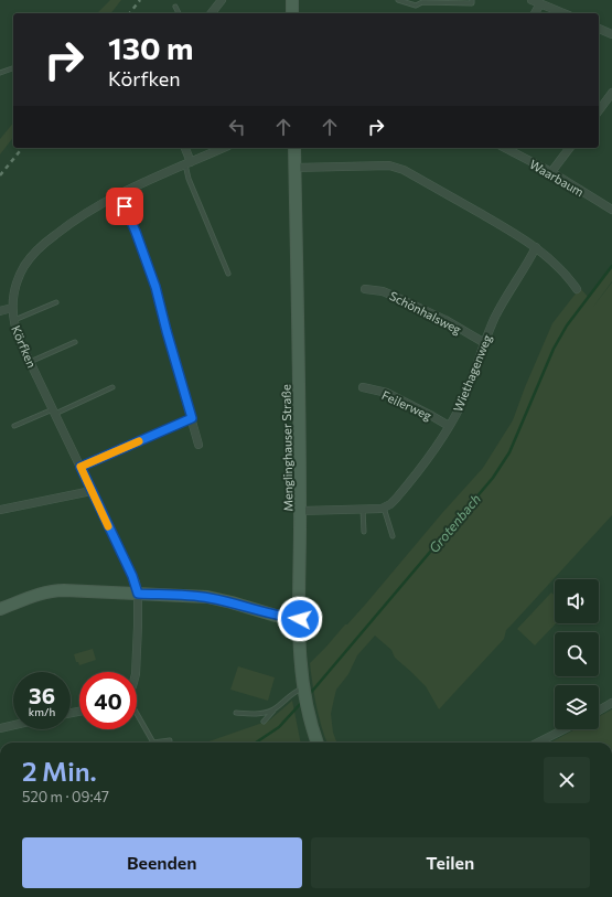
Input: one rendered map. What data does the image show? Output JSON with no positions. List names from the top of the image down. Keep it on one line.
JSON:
{"streets":{"street":["Waarbaum","Schönhalsweg","Körfken","Wiethagenweg","Feilerweg","Menglinghauser Straße"]},"crossings":[["Schönhalsweg","Wiethagenweg"],["Wiethagenweg","Feilerweg"]],"water":["Grotenbach"],"page":{"turn":["130 m","Körfken"],"speed":"36 km/h","limit":"40","heading":["2 Min.","520 m · 09:47"],"buttons":["Beenden","Teilen"]}}
